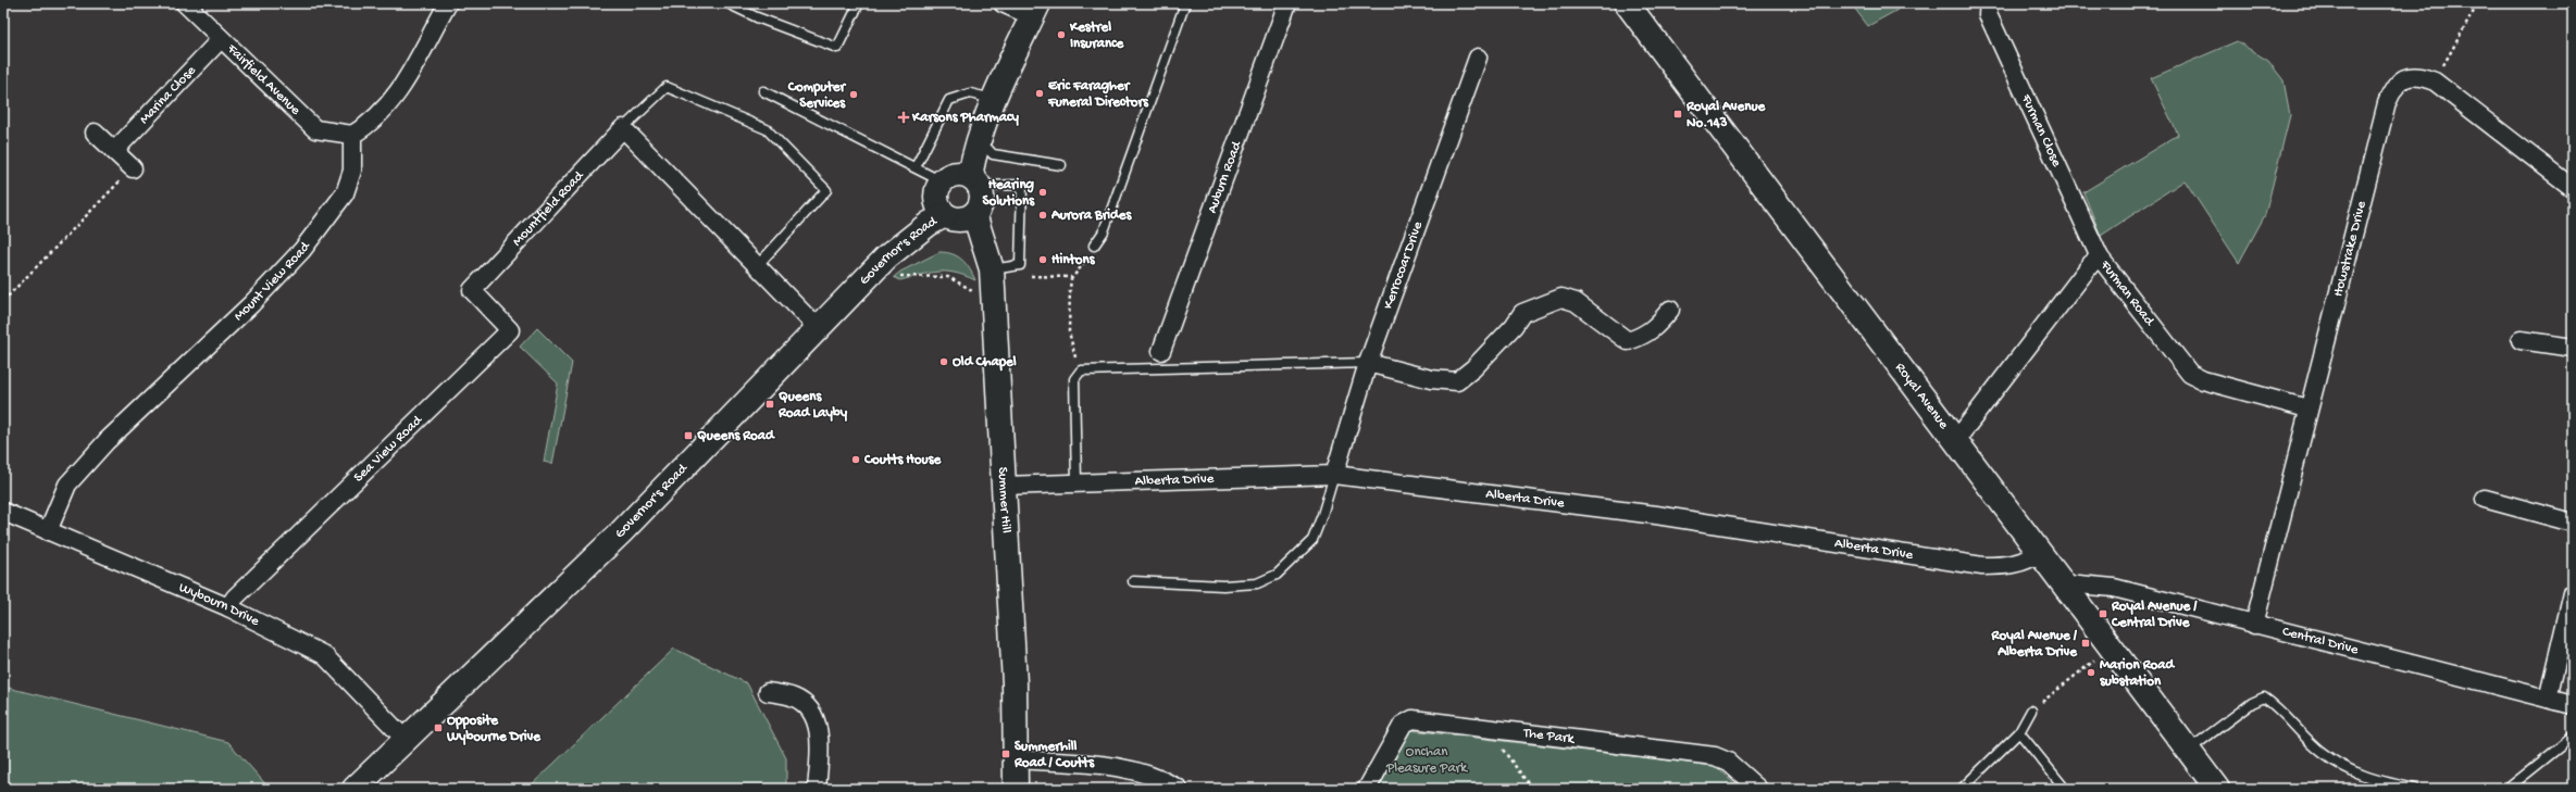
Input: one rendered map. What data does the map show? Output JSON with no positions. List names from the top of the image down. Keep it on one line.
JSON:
{"streets":{"main road":["Governor's Road","Royal Avenue","Summer Hill"],"street":["Fairfield Avenue","Marina Close","Furman Close","Auburn Road","Mountfield Road","Howstrake Drive","Kerrocoar Drive","Mount View Road","Furman Road","Sea View Road","Alberta Drive","Wybourn Drive","Central Drive","The Park"]},"crossings":[["Fairfield Avenue","Marina Close"],["Fairfield Avenue","Mount View Road"],["Furman Close","Furman Road"],["Mountfield Road","Sea View Road"],["Howstrake Drive","Furman Road"],["Howstrake Drive","Central Drive"],["Governor's Road","Summer Hill"],["Governor's Road","Wybourn Drive"],["Kerrocoar Drive","Alberta Drive"],["Mount View Road","Wybourn Drive"],["Furman Road","Royal Avenue"],["Royal Avenue","Alberta Drive"],["Royal Avenue","Central Drive"],["Sea View Road","Wybourn Drive"],["Alberta Drive","Summer Hill"]],"parks":["Onchan Pleasure Park"],"places":{"other":["Kestrel Insurance","Eric Faragher Funeral Directors","Computer Services","Hearing Solutions","Aurora Brides","Hintons","Old Chapel","Coutts House","Marion Road substation"],"transit":["Royal Avenue No.143","Queens Road Layby","Queens Road","Royal Avenue / Central Drive","Royal Avenue / Alberta Drive","Opposite Wybourne Drive","Summerhill Road / Coutts"],"health":["Karsons Pharmacy"]}}
